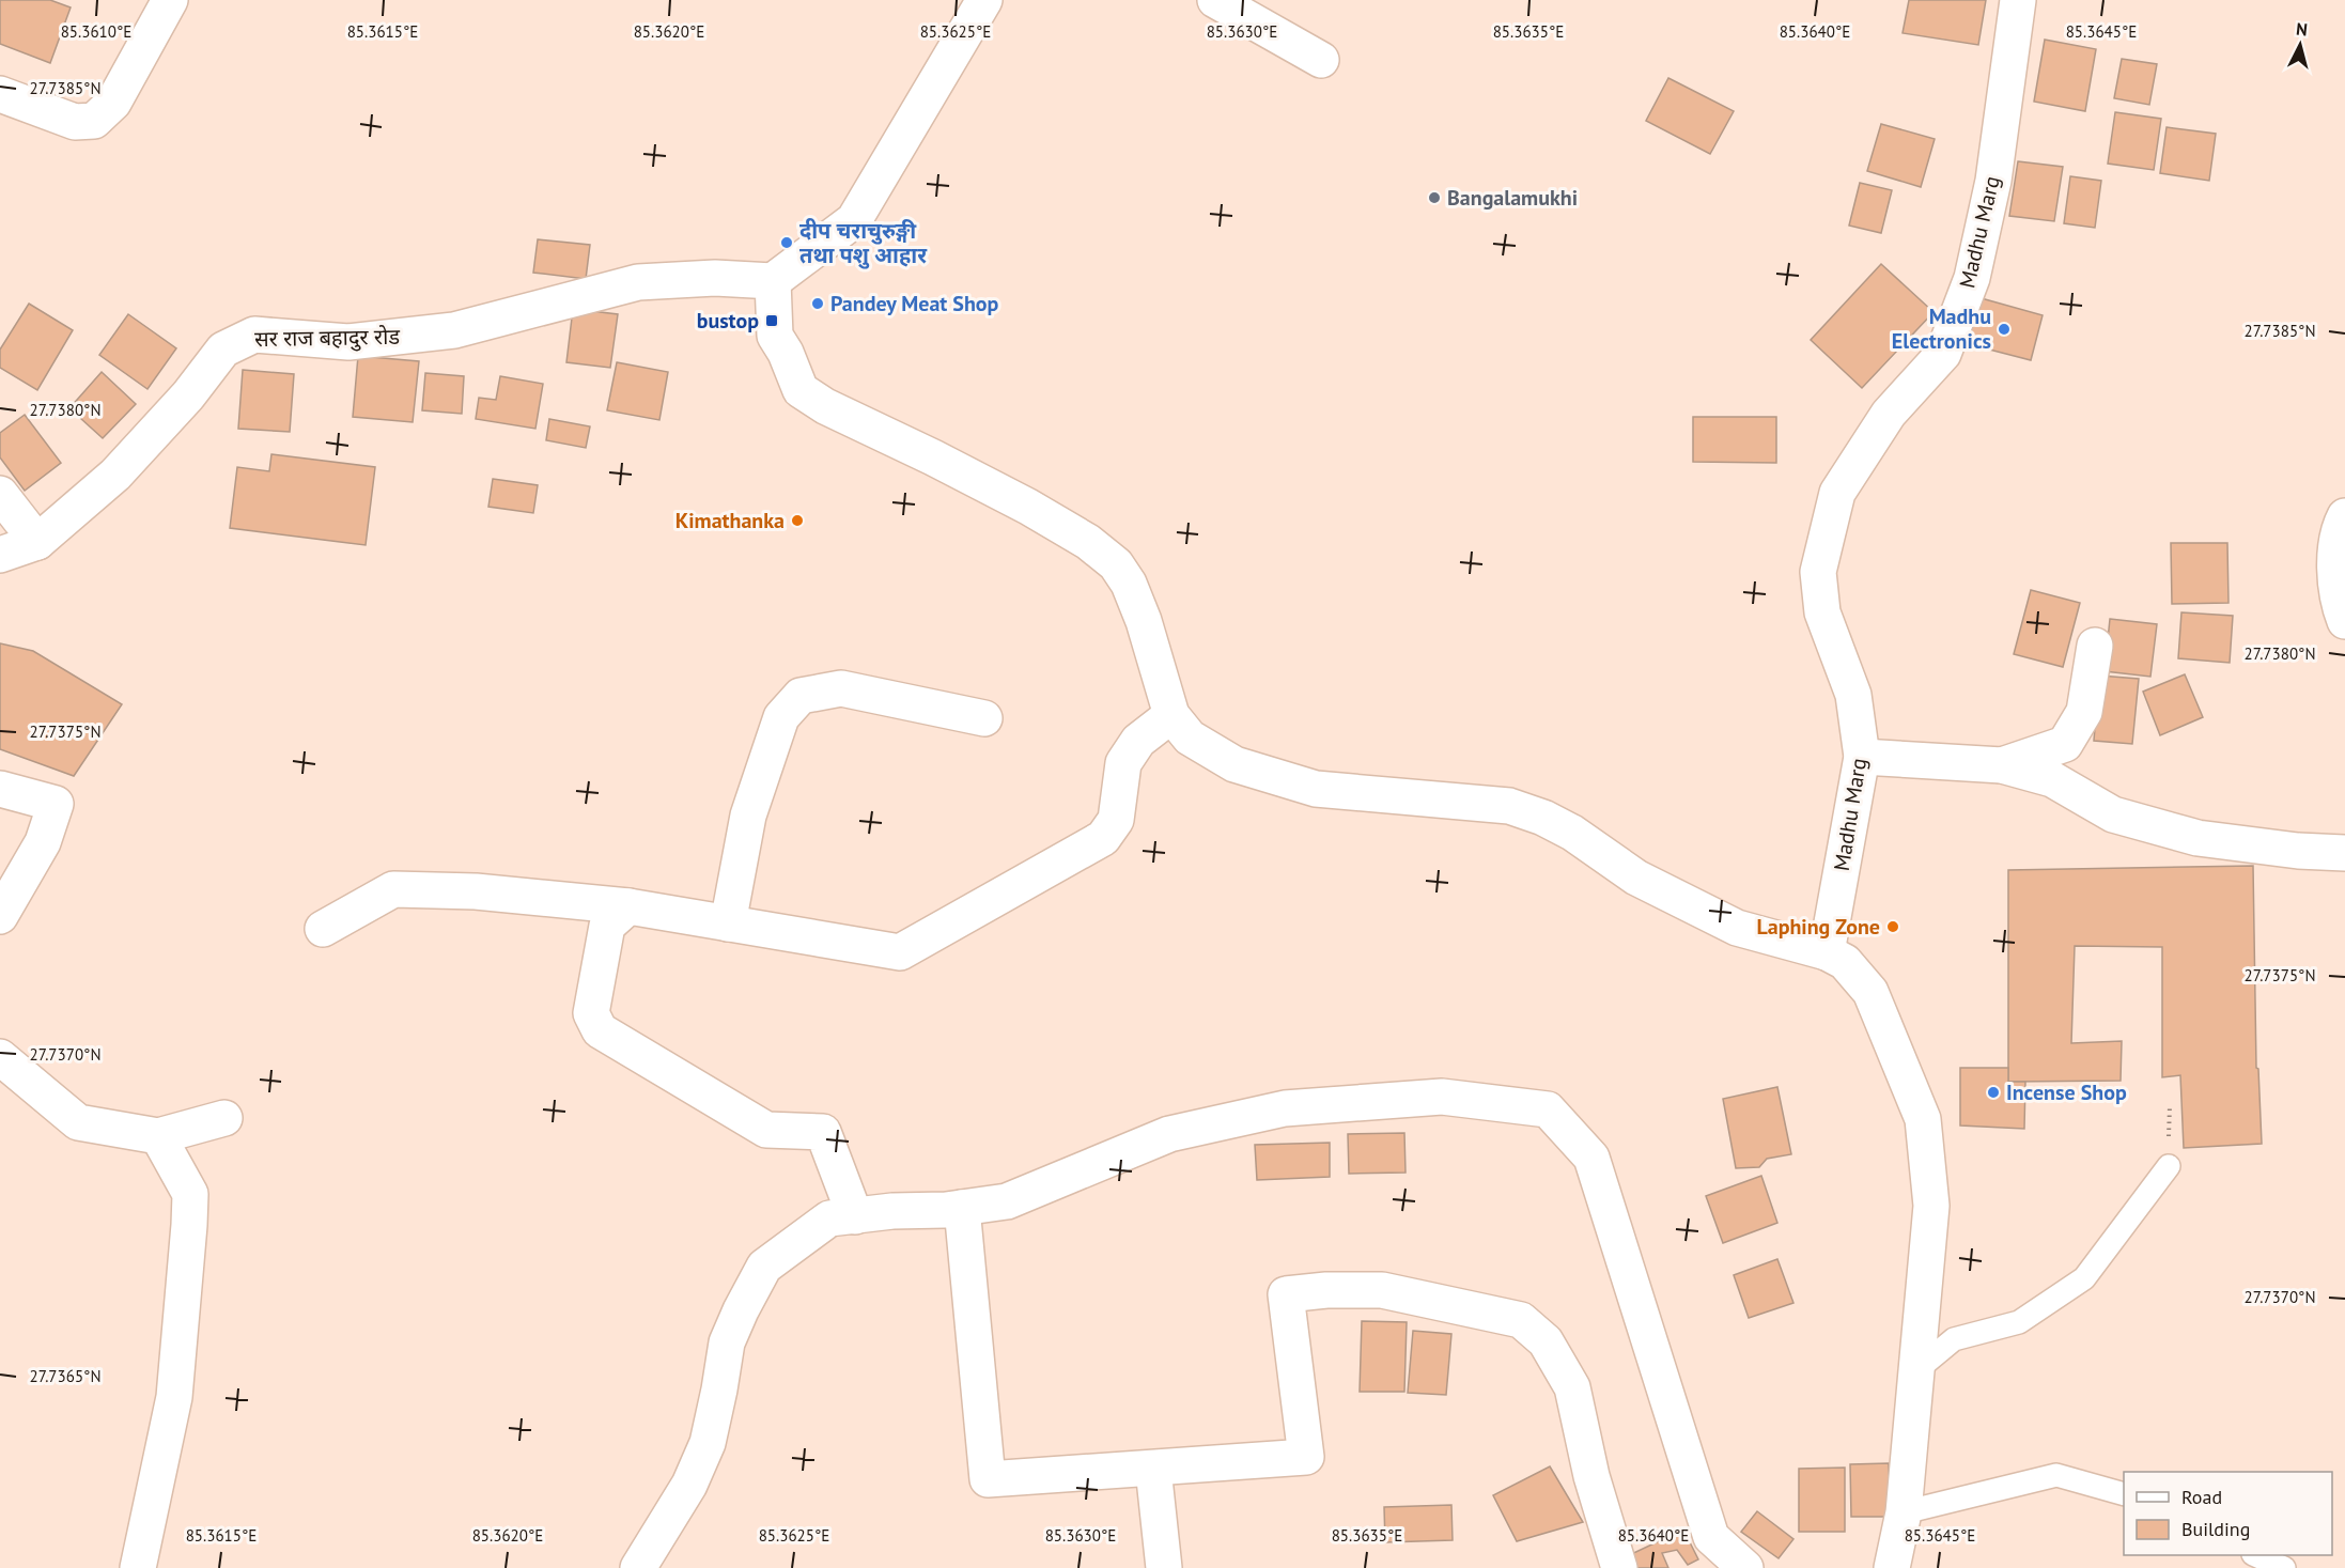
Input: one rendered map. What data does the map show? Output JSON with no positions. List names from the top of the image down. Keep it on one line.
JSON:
{"streets":{"street":["Madhu Marg","सर राज बहादुर रोड"]},"places":{"other":["Bangalamukhi","दीप चराचुरुङ्गी तथा पशु आहार","Pandey Meat Shop","Madhu Electronics","Kimathanka","Laphing Zone","Incense Shop"],"transit":["bustop"]},"legend":["Road","Building"],"north":"top","coordinates":["85.3610°E","85.3615°E","85.3620°E","85.3625°E","85.3630°E","85.3635°E","85.3640°E","85.3645°E","27.7385°N","27.7380°N","27.7375°N","27.7370°N","27.7365°N"]}
